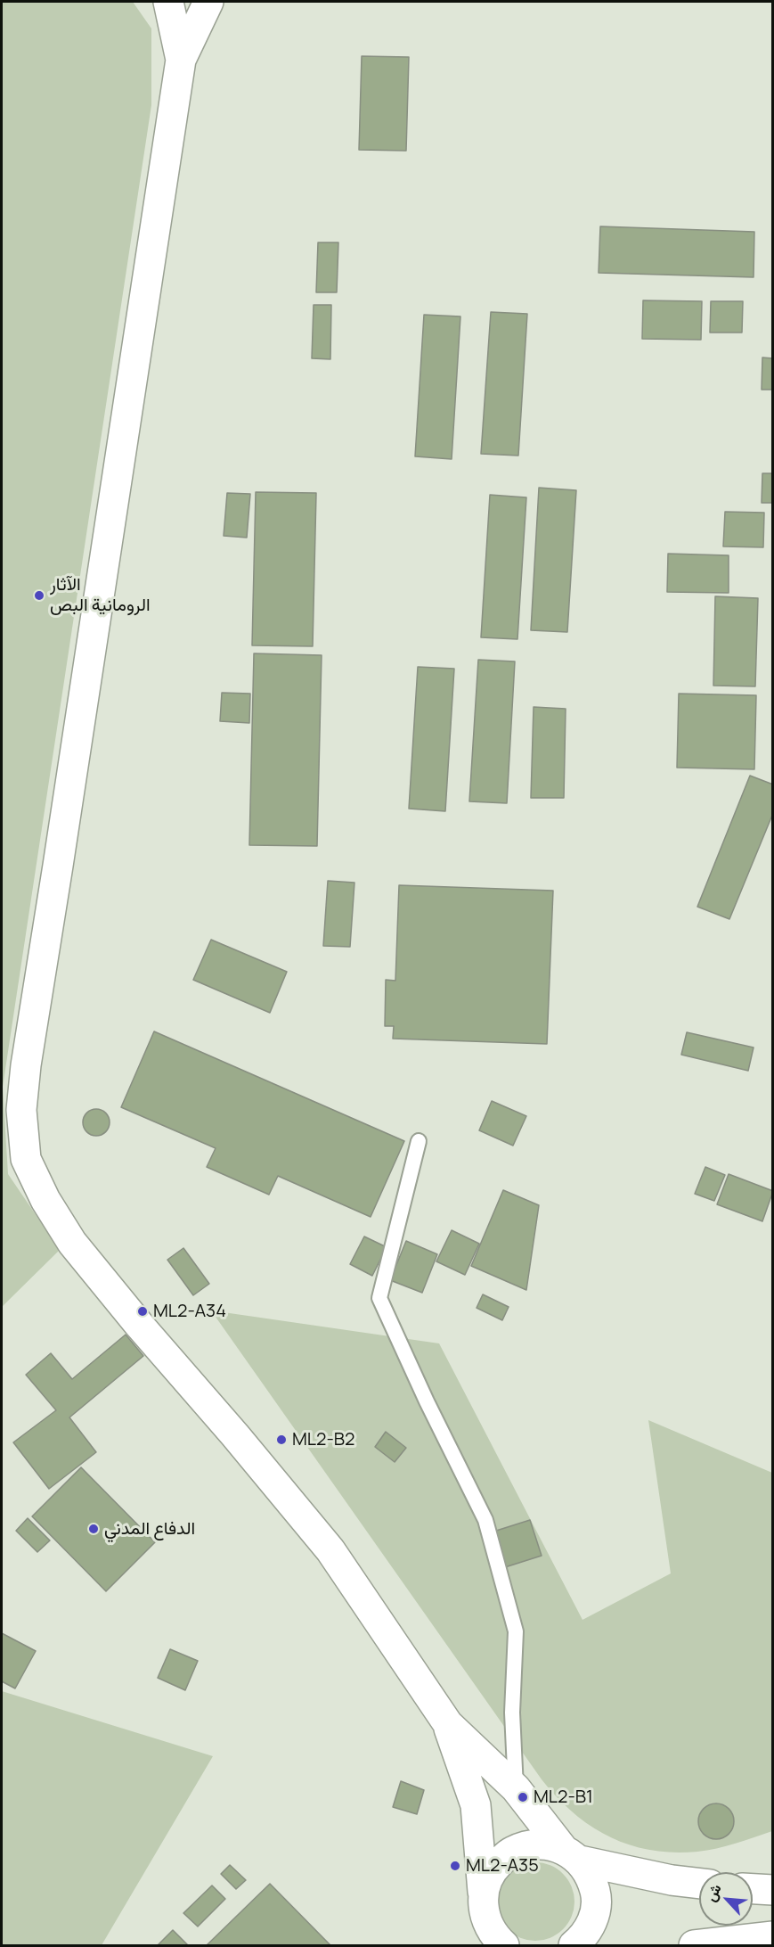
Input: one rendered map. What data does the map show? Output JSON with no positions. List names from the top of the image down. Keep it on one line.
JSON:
{"places":["الآثار الرومانية البص","ML2-A34","ML2-B2","الدفاع المدني","ML2-B1","ML2-A35"],"north":"top left"}
